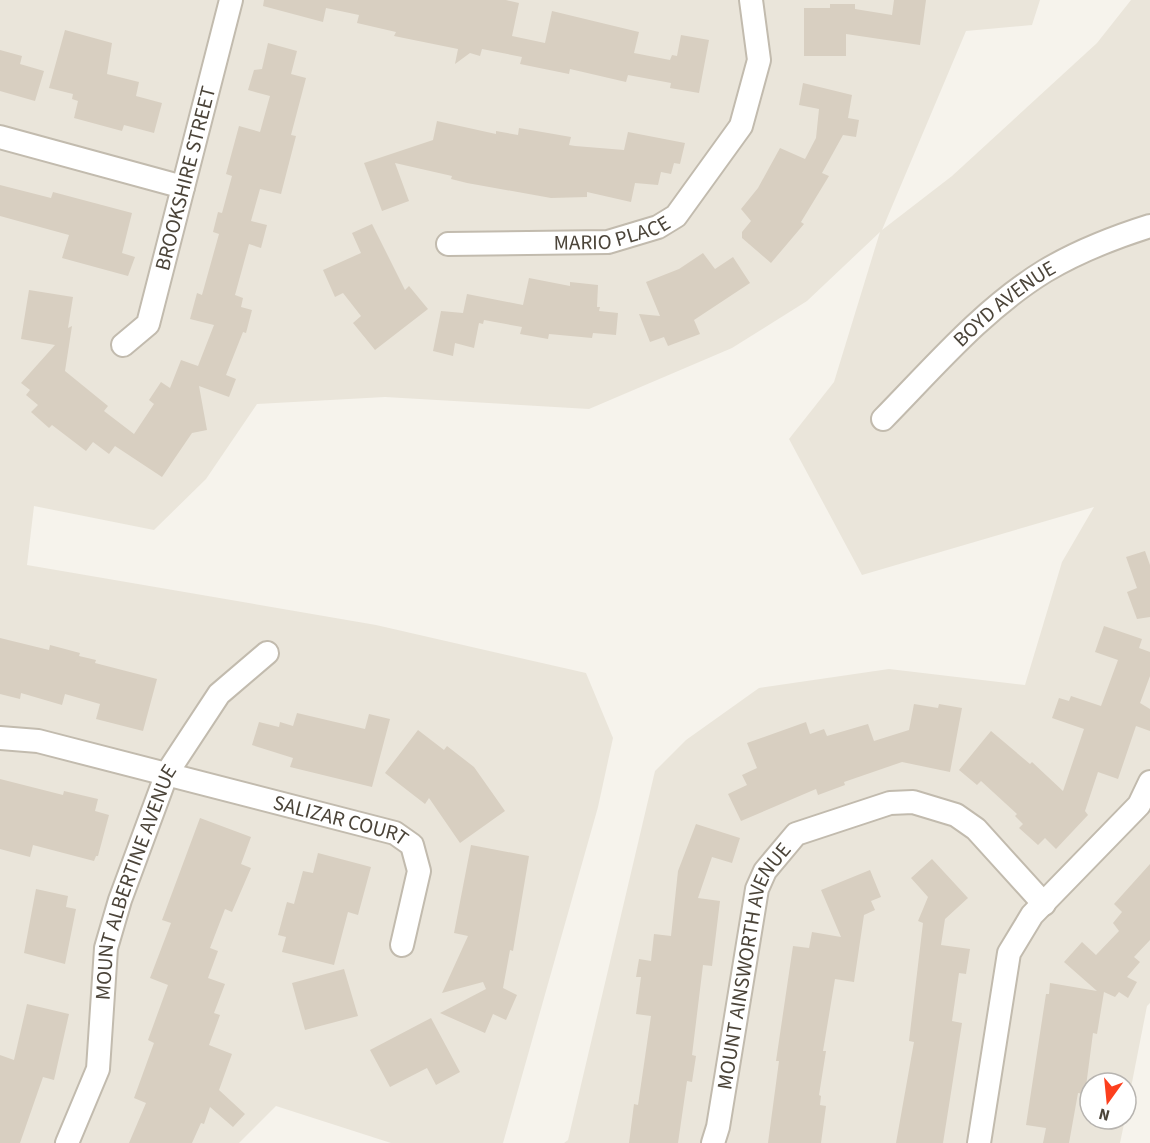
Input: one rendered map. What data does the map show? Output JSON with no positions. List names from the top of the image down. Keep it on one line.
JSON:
{"streets":{"street":["BROOKSHIRE STREET","MARIO PLACE","BOYD AVENUE","SALIZAR COURT","MOUNT ALBERTINE AVENUE","MOUNT AINSWORTH AVENUE"]},"crossings":[["SALIZAR COURT","MOUNT ALBERTINE AVENUE"]],"north":"bottom"}
